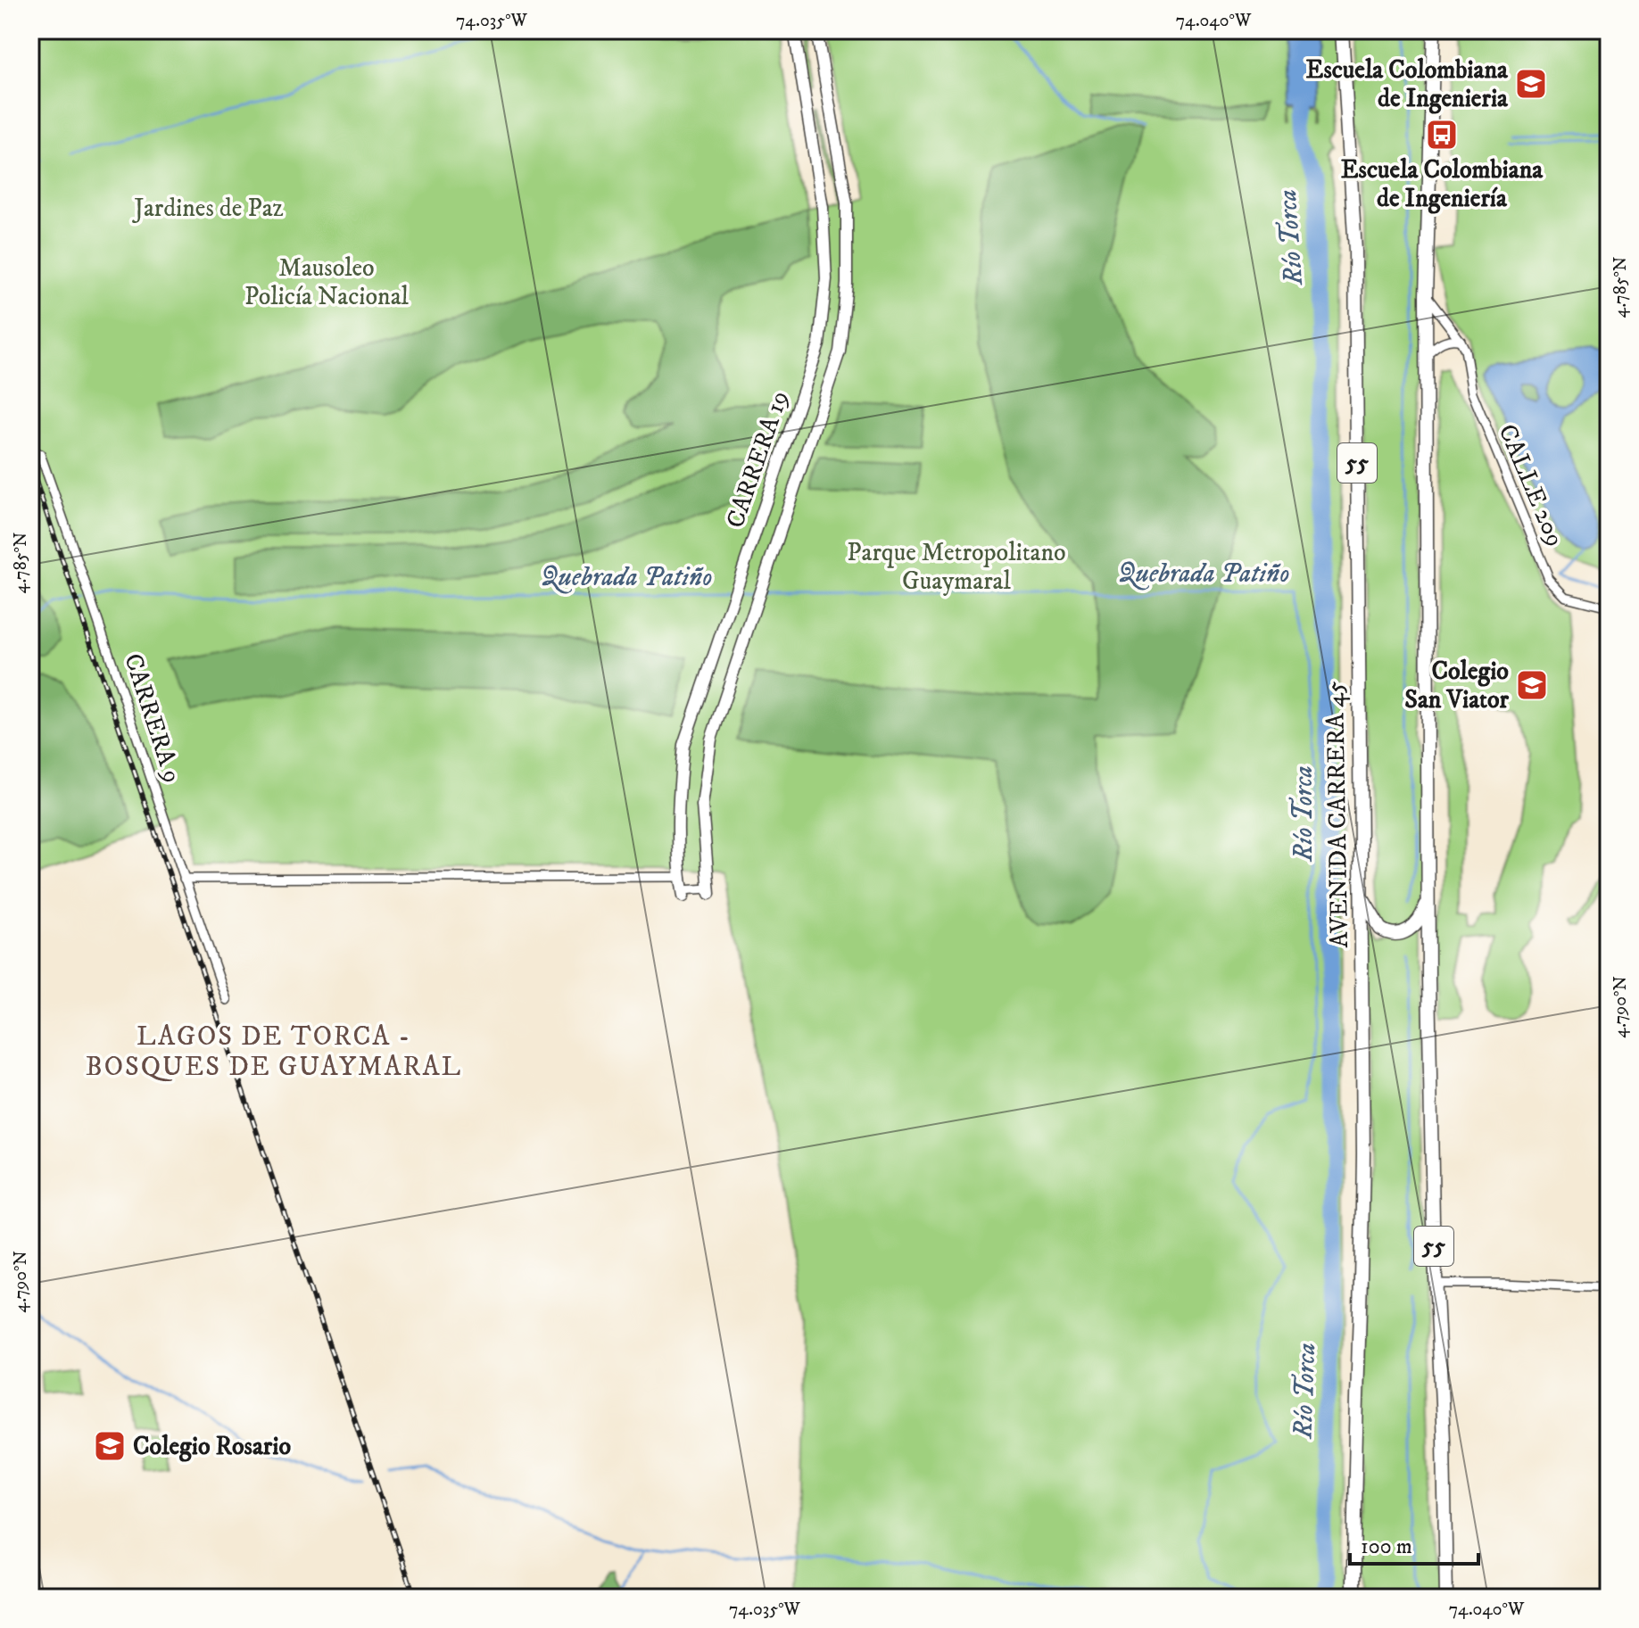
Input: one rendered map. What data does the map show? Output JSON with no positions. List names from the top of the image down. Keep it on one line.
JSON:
{"streets":{"highway":["55","AVENIDA CARRERA 45"],"main road":["CARRERA 19"],"street":["CALLE 209","CARRERA 9"]},"crossings":[["55","CALLE 209"]],"districts":["LAGOS DE TORCA - BOSQUES DE GUAYMARAL"],"water":["Río Torca","Quebrada Patiño"],"parks":["Jardines de Paz","Mausoleo Policía Nacional","Parque Metropolitano Guaymaral"],"places":{"school or university":["Escuela Colombiana de Ingenieria","Colegio San Viator","Colegio Rosario"],"bus stop":["Escuela Colombiana de Ingeniería"]},"scale_bar":"100 m","coordinates":["74.035°W","74.040°W","4.785°N","4.790°N"]}
